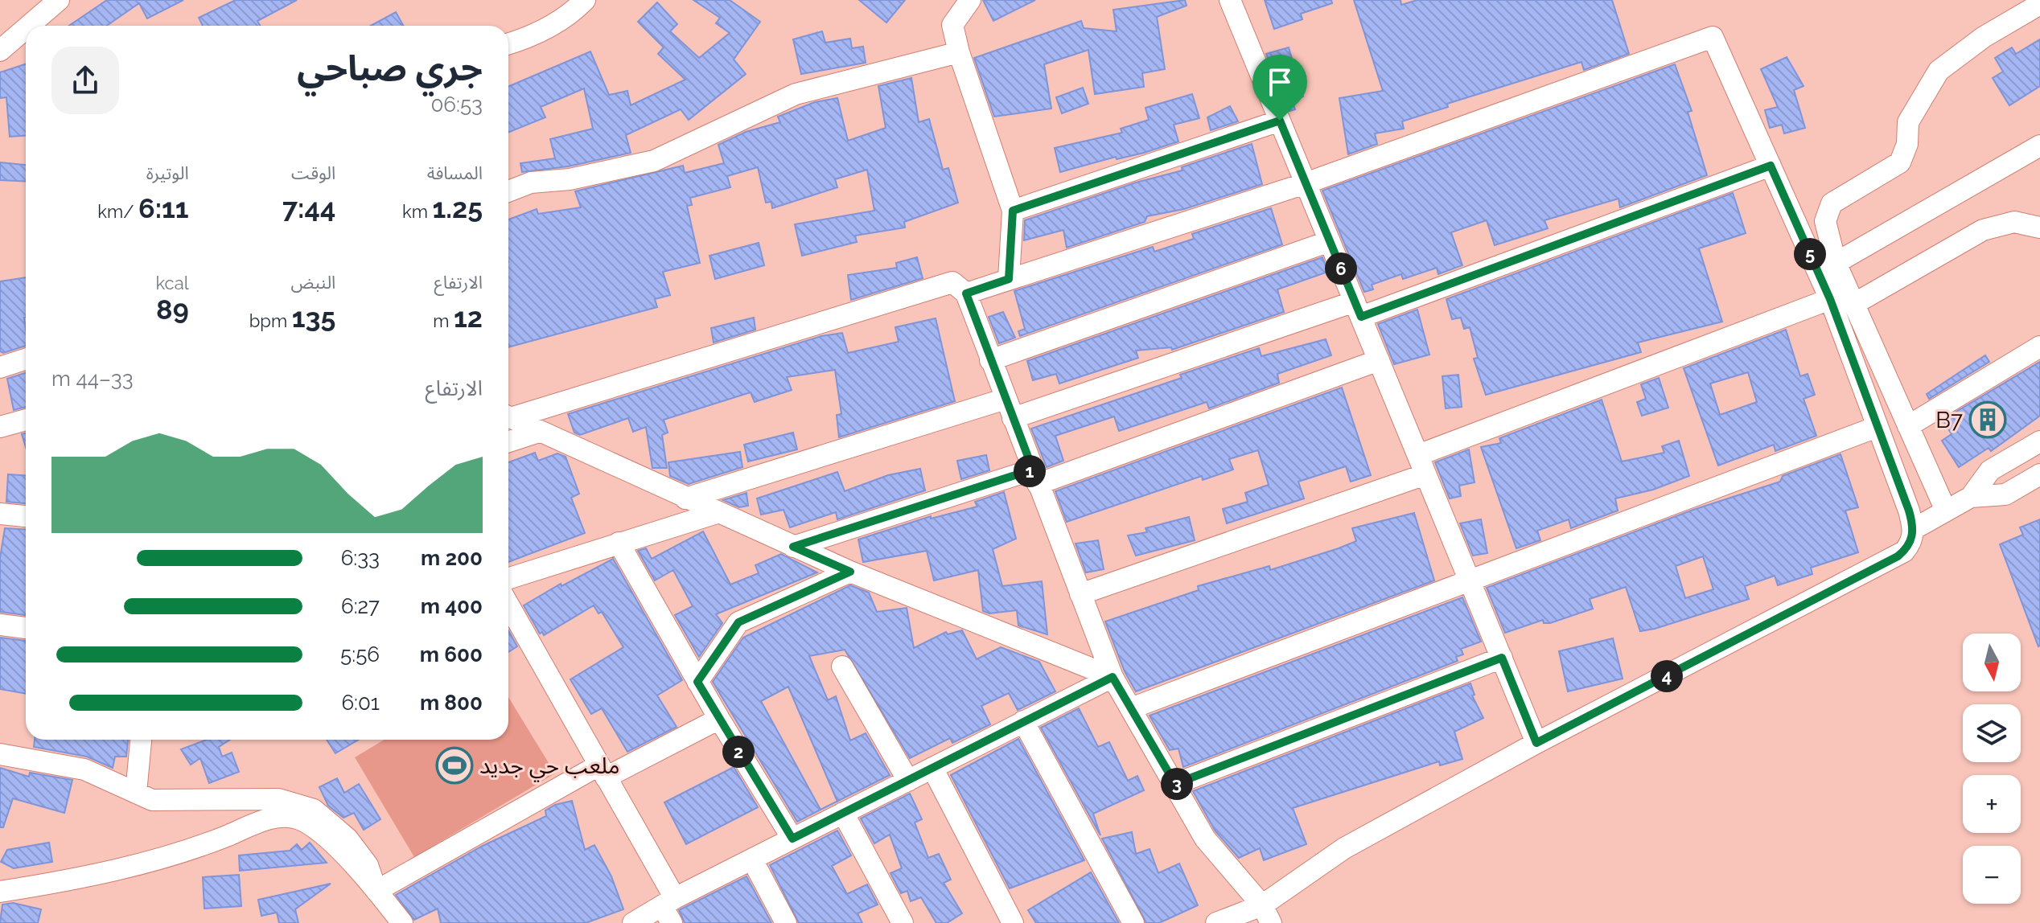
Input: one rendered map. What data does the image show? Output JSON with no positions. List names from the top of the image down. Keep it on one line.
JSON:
{"places":{"building":["B7"],"sports":["ملعب حي جديد"]},"north":"bottom","page":{"heading":["جري صباحي","06:53"],"stats":[["المسافة","1.25 km"],["الوقت","7:44"],["الوتيرة","6:11 /km"],["الارتفاع","12 m"],["النبض","135 bpm"],["kcal","89"]],"pins":["5","6","1","4","2","3"],"chart":["الارتفاع","33–44 m"],"list":[{"name":"200 m","note":"6:33"},{"name":"400 m","note":"6:27"},{"name":"600 m","note":"5:56"},{"name":"800 m","note":"6:01"}],"map_buttons":["+","−"]}}
